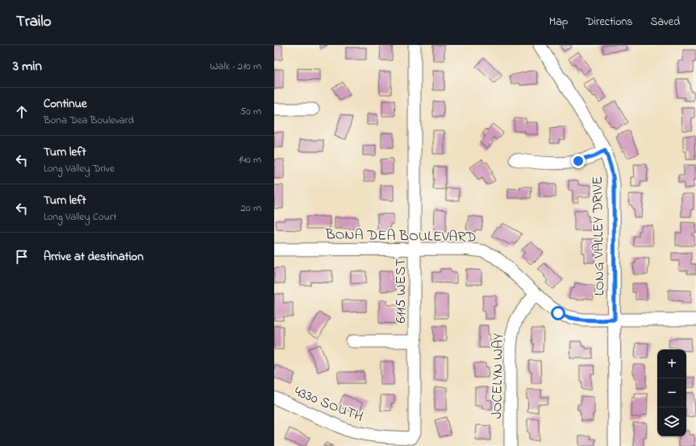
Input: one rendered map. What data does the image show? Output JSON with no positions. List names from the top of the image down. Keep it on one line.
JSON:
{"streets":{"street":["BONA DEA BOULEVARD","LONG VALLEY DRIVE","6115 WEST","JOCELYN WAY","4330 SOUTH"]},"crossings":[["BONA DEA BOULEVARD","LONG VALLEY DRIVE"],["BONA DEA BOULEVARD","6115 WEST"],["BONA DEA BOULEVARD","JOCELYN WAY"],["6115 WEST","4330 SOUTH"]],"page":{"header":"Trailo","nav":["Map","Directions","Saved"],"heading":["3 min","Walk · 210 m"],"list":[["Continue","Bona Dea Boulevard","50 m"],["Turn left","Long Valley Drive","140 m"],["Turn left","Long Valley Court","20 m"],"Arrive at destination"],"map_buttons":["+","−"]}}
